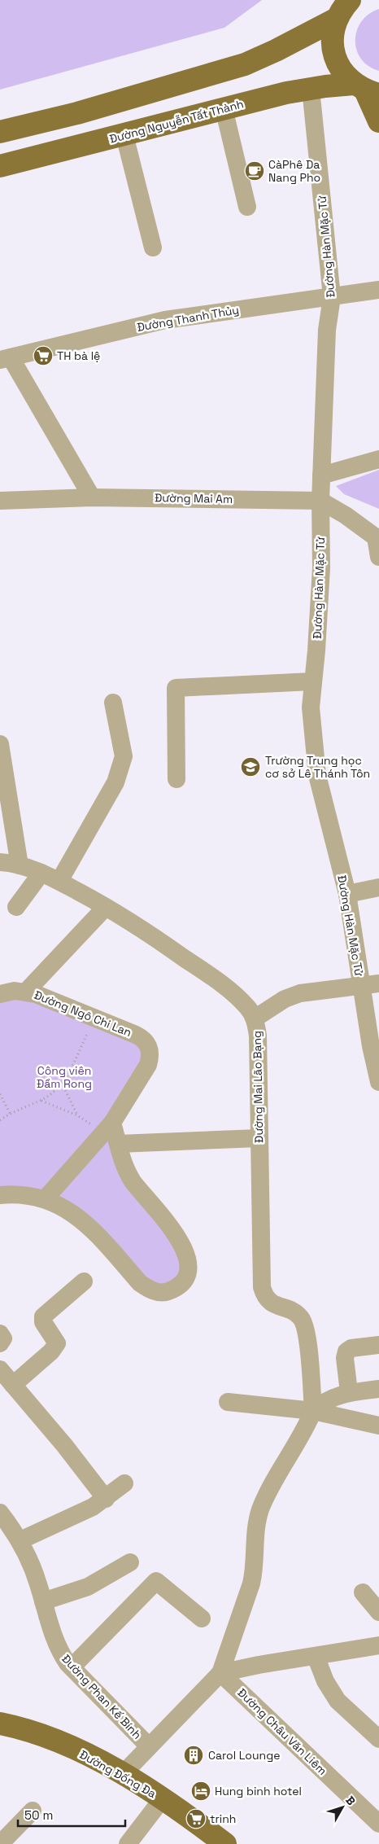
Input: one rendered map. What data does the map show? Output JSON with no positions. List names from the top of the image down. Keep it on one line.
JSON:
{"streets":{"main road":["Đường Nguyễn Tất Thành","Đường Đống Đa"],"street":["Đường Hàn Mặc Tử","Đường Thanh Thủy","Đường Mai Am","Đường Ngô Chi Lan","Đường Mai Lão Bạng","Đường Phan Kế Bính","Đường Châu Văn Liêm"]},"crossings":[["Đường Nguyễn Tất Thành","Đường Hàn Mặc Tử"],["Đường Hàn Mặc Tử","Đường Thanh Thủy"],["Đường Hàn Mặc Tử","Đường Mai Am"]],"parks":["Công viên Đầm Rong"],"places":{"cafe":["CàPhê Da Nang Pho"],"supermarket":["TH bà lệ","trinh"],"school or university":["Trường Trung học cơ sở Lê Thánh Tôn"],"building":["Carol Lounge"],"hotel":["Hung binh hotel"]},"scale_bar":"50 m","north":"top right"}
